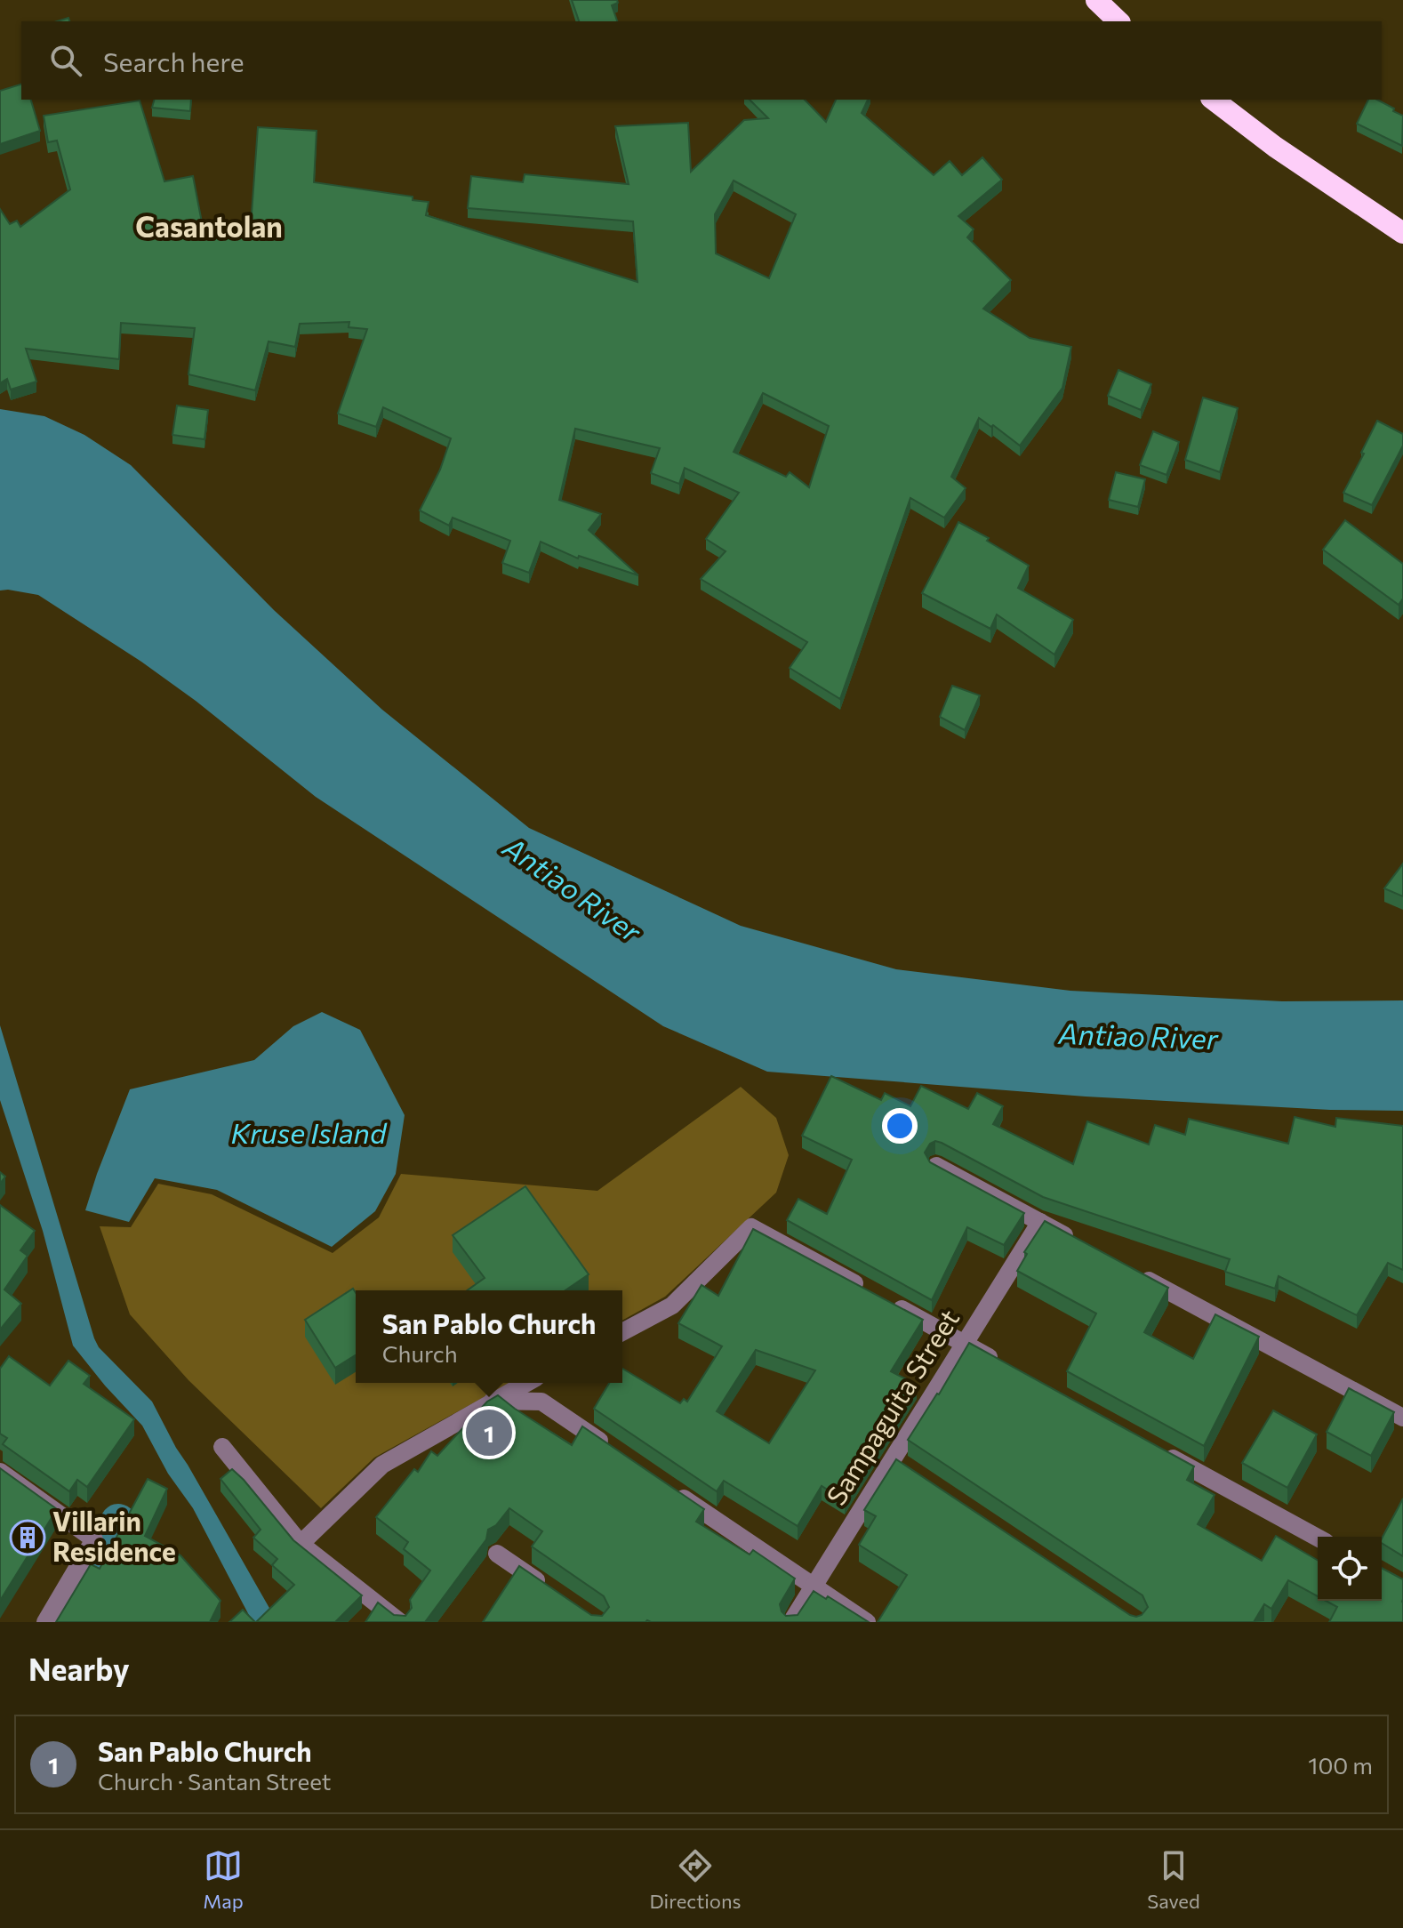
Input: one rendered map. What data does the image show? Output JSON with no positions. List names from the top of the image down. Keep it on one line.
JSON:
{"streets":{"street":["Sampaguita Street"]},"districts":["Casantolan"],"water":["Antiao River","Kruse Island"],"places":{"building":["Villarin Residence"]},"page":{"search":"Search here","popup":["San Pablo Church","Church"],"pins":"1","heading":"Nearby","list":[{"mark":"1","name":"San Pablo Church","note":"Church · Santan Street","value":"100 m"}],"nav":["Map","Directions","Saved"]}}
